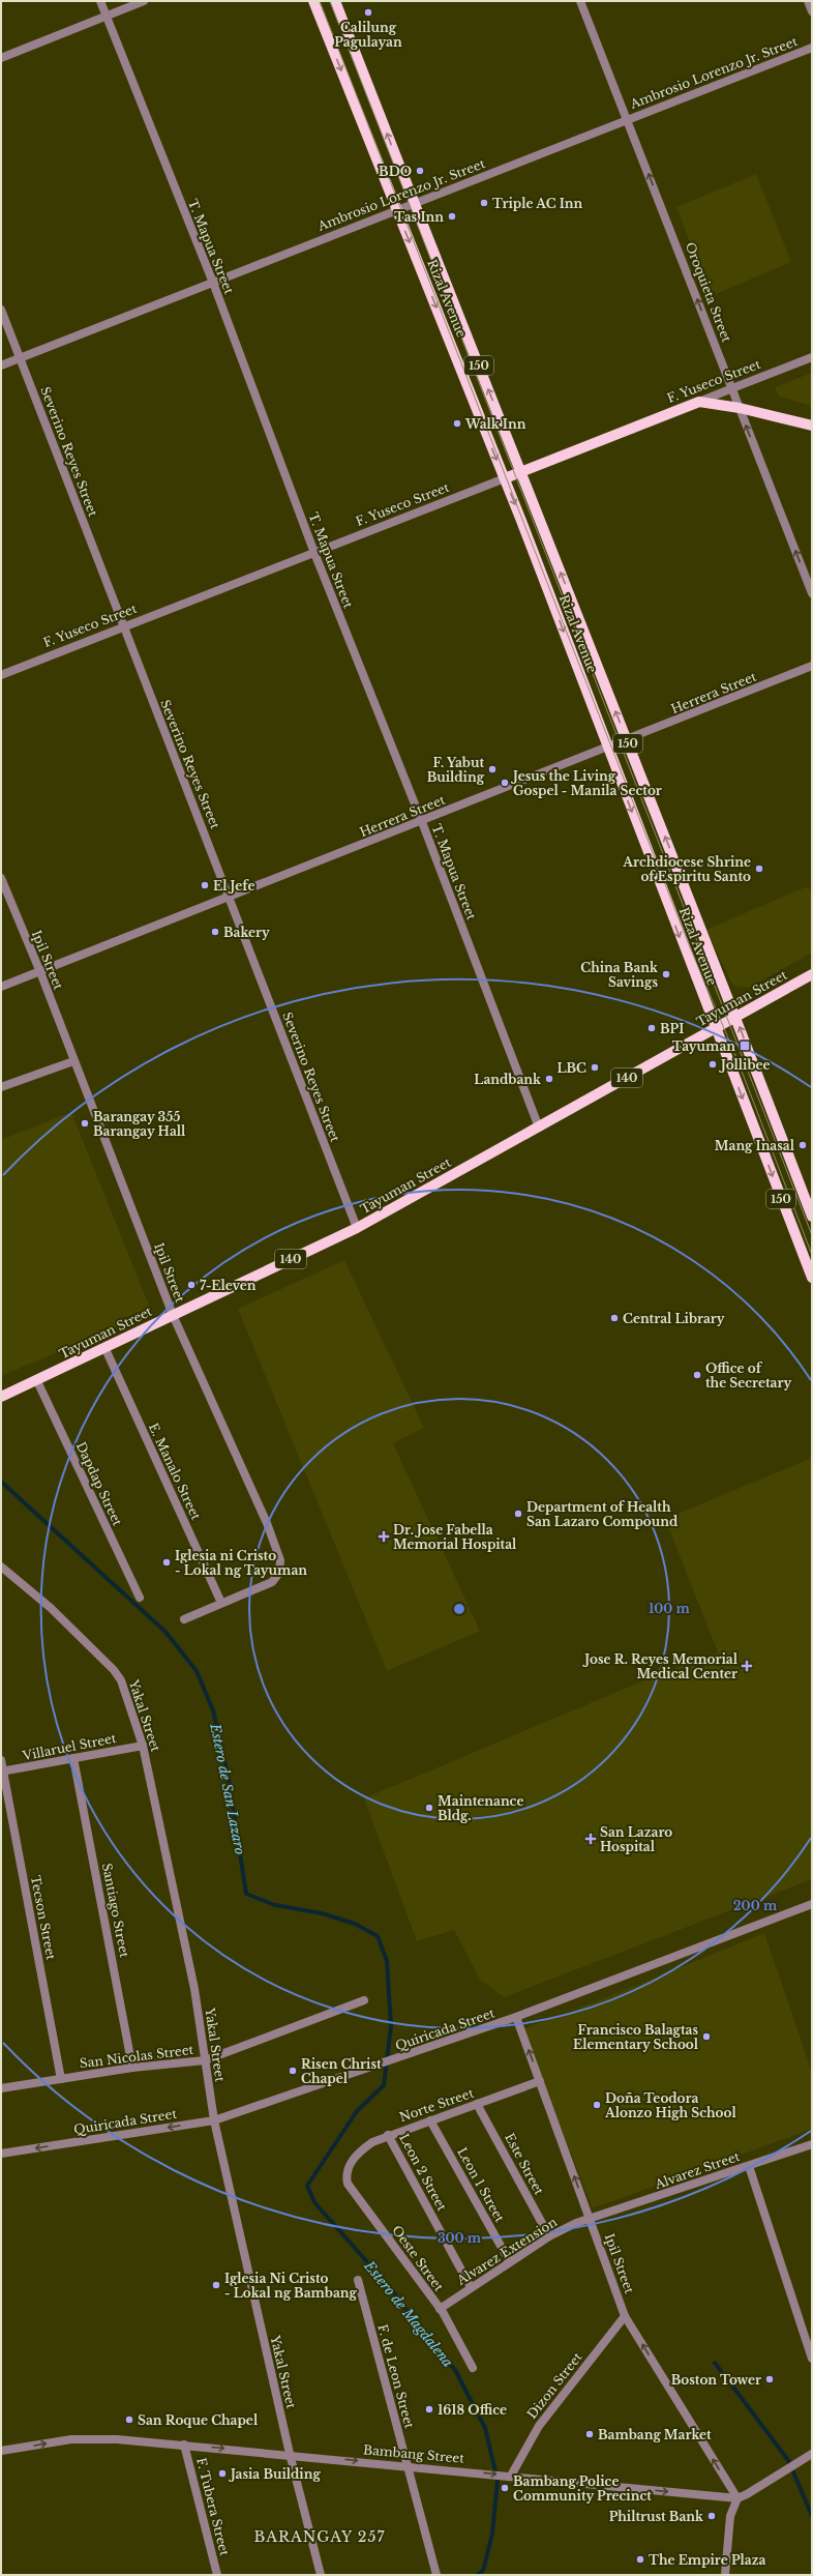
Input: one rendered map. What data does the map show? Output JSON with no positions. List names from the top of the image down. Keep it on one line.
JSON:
{"streets":{"main road":["Rizal Avenue","150","F. Yuseco Street","Tayuman Street","140"],"street":["Ambrosio Lorenzo Jr. Street","T. Mapua Street","Oroquieta Street","Severino Reyes Street","Herrera Street","Ipil Street","E. Manalo Street","Dapdap Street","Yakal Street","Villaruel Street","Santiago Street","Tecson Street","Quiricada Street","San Nicolas Street","Norte Street","Este Street","Alvarez Street","Leon 2 Street","Leon 1 Street","Alvarez Extension","Oeste Street","F. de Leon Street","Dizon Street","Bambang Street","F. Tubera Street"]},"crossings":[["Ambrosio Lorenzo Jr. Street","T. Mapua Street"],["Ambrosio Lorenzo Jr. Street","Oroquieta Street"],["Ambrosio Lorenzo Jr. Street","Rizal Avenue"],["Ambrosio Lorenzo Jr. Street","Severino Reyes Street"],["T. Mapua Street","F. Yuseco Street"],["T. Mapua Street","Herrera Street"],["T. Mapua Street","Tayuman Street"],["Oroquieta Street","F. Yuseco Street"],["Rizal Avenue","F. Yuseco Street"],["Rizal Avenue","Herrera Street"],["Rizal Avenue","Tayuman Street"],["F. Yuseco Street","Severino Reyes Street"],["Severino Reyes Street","Herrera Street"],["Severino Reyes Street","Tayuman Street"],["Herrera Street","Ipil Street"],["Ipil Street","Tayuman Street"],["Ipil Street","E. Manalo Street"],["Ipil Street","Quiricada Street"],["Ipil Street","Norte Street"],["Ipil Street","Alvarez Street"],["Ipil Street","Alvarez Extension"],["Ipil Street","Dizon Street"],["Ipil Street","Bambang Street"],["Tayuman Street","E. Manalo Street"],["Tayuman Street","Dapdap Street"],["Yakal Street","Villaruel Street"],["Yakal Street","Quiricada Street"],["Yakal Street","San Nicolas Street"],["Yakal Street","Bambang Street"],["Villaruel Street","Santiago Street"],["Villaruel Street","Tecson Street"],["Santiago Street","San Nicolas Street"],["Tecson Street","San Nicolas Street"],["Norte Street","Este Street"],["Norte Street","Leon 2 Street"],["Norte Street","Leon 1 Street"],["Norte Street","Oeste Street"],["Este Street","Alvarez Extension"],["Alvarez Street","Alvarez Extension"],["Leon 2 Street","Alvarez Extension"],["Leon 1 Street","Alvarez Extension"],["Alvarez Extension","Oeste Street"],["F. de Leon Street","Bambang Street"],["Dizon Street","Bambang Street"],["Bambang Street","F. Tubera Street"]],"one_way":["Oroquieta Street","Bambang Street"],"districts":["BARANGAY 257"],"water":["Estero de San Lazaro","Estero de Magdalena"],"places":{"other":["Calilung Pagulayan","BDO","Triple AC Inn","Tas Inn","Walk Inn","F. Yabut Building","Jesus the Living Gospel - Manila Sector","Archdiocese Shrine of Espiritu Santo","El Jefe","Bakery","China Bank Savings","BPI","Jollibee","LBC","Landbank","Barangay 355 Barangay Hall","Mang Inasal","7-Eleven","Central Library","Office of the Secretary","Department of Health San Lazaro Compound","Iglesia ni Cristo - Lokal ng Tayuman","Maintenance Bldg.","Francisco Balagtas Elementary School","Risen Christ Chapel","Doña Teodora Alonzo High School","Iglesia Ni Cristo - Lokal ng Bambang","Boston Tower","1618 Office","San Roque Chapel","Bambang Market","Jasia Building","Bambang Police Community Precinct","Philtrust Bank","The Empire Plaza"],"transit":["Tayuman"],"health":["Dr. Jose Fabella Memorial Hospital","Jose R. Reyes Memorial Medical Center","San Lazaro Hospital"]},"rings":["100 m","200 m","300 m"]}
